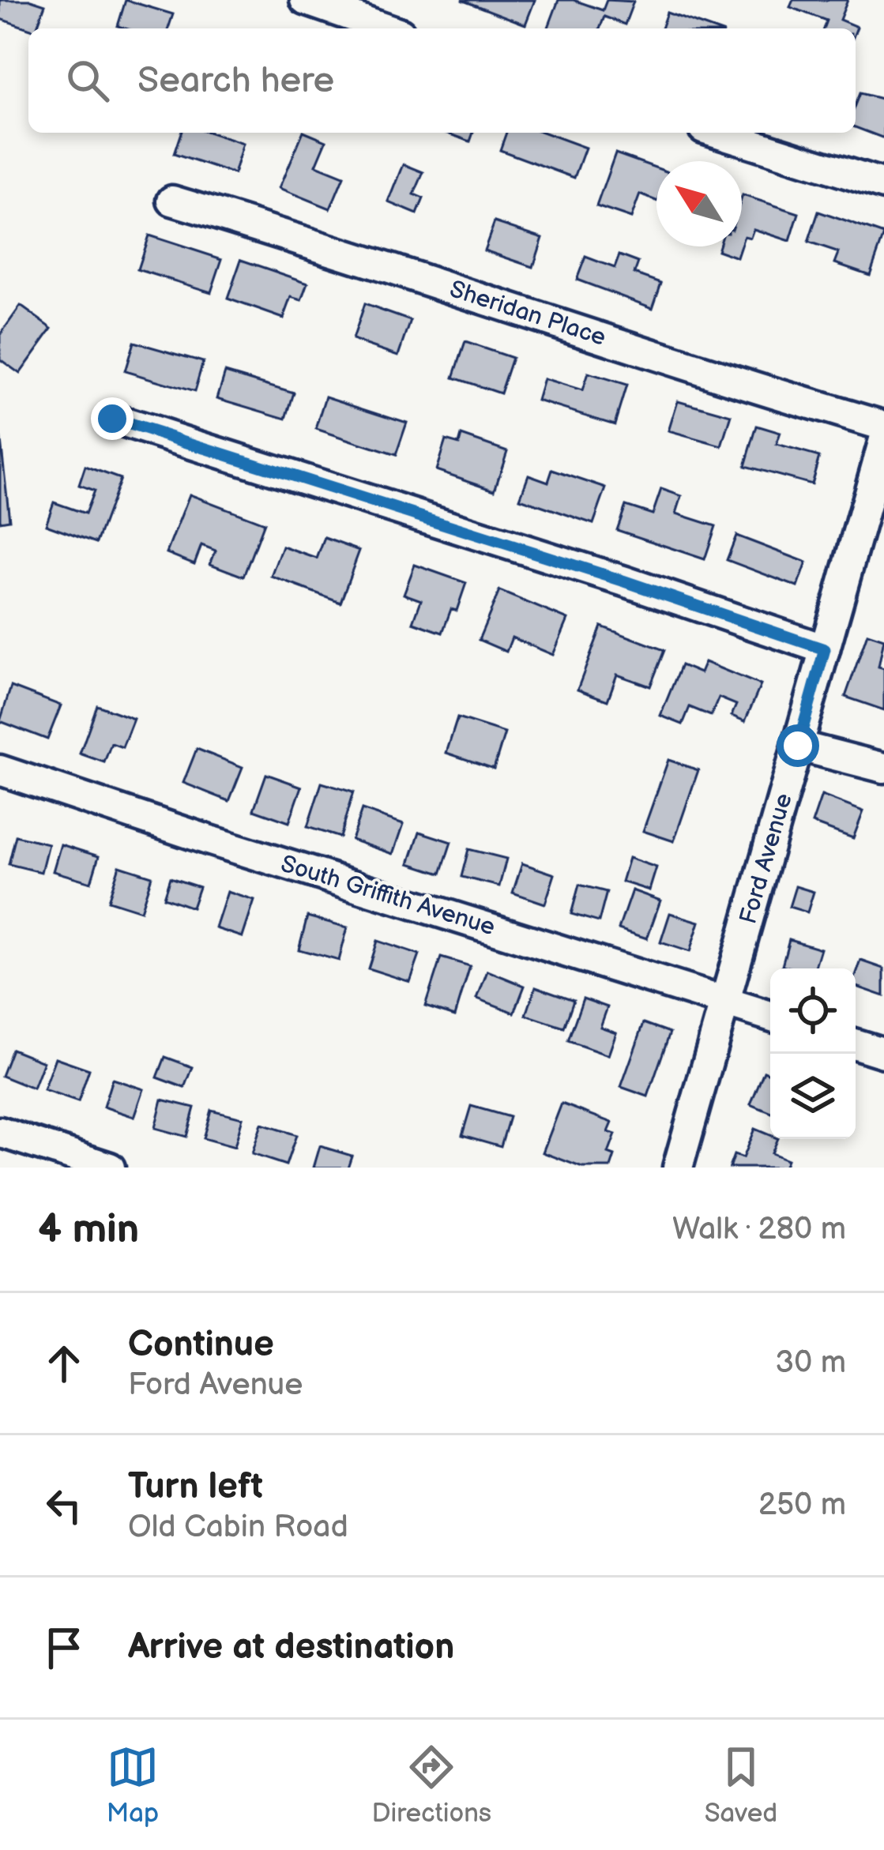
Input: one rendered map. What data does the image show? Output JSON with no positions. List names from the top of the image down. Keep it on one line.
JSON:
{"streets":{"street":["Sheridan Place","Ford Avenue","South Griffith Avenue"]},"crossings":[["Ford Avenue","South Griffith Avenue"]],"north":"top left","page":{"search":"Search here","heading":["4 min","Walk · 280 m"],"list":[["Continue","Ford Avenue","30 m"],["Turn left","Old Cabin Road","250 m"],"Arrive at destination"],"nav":["Map","Directions","Saved"]}}
